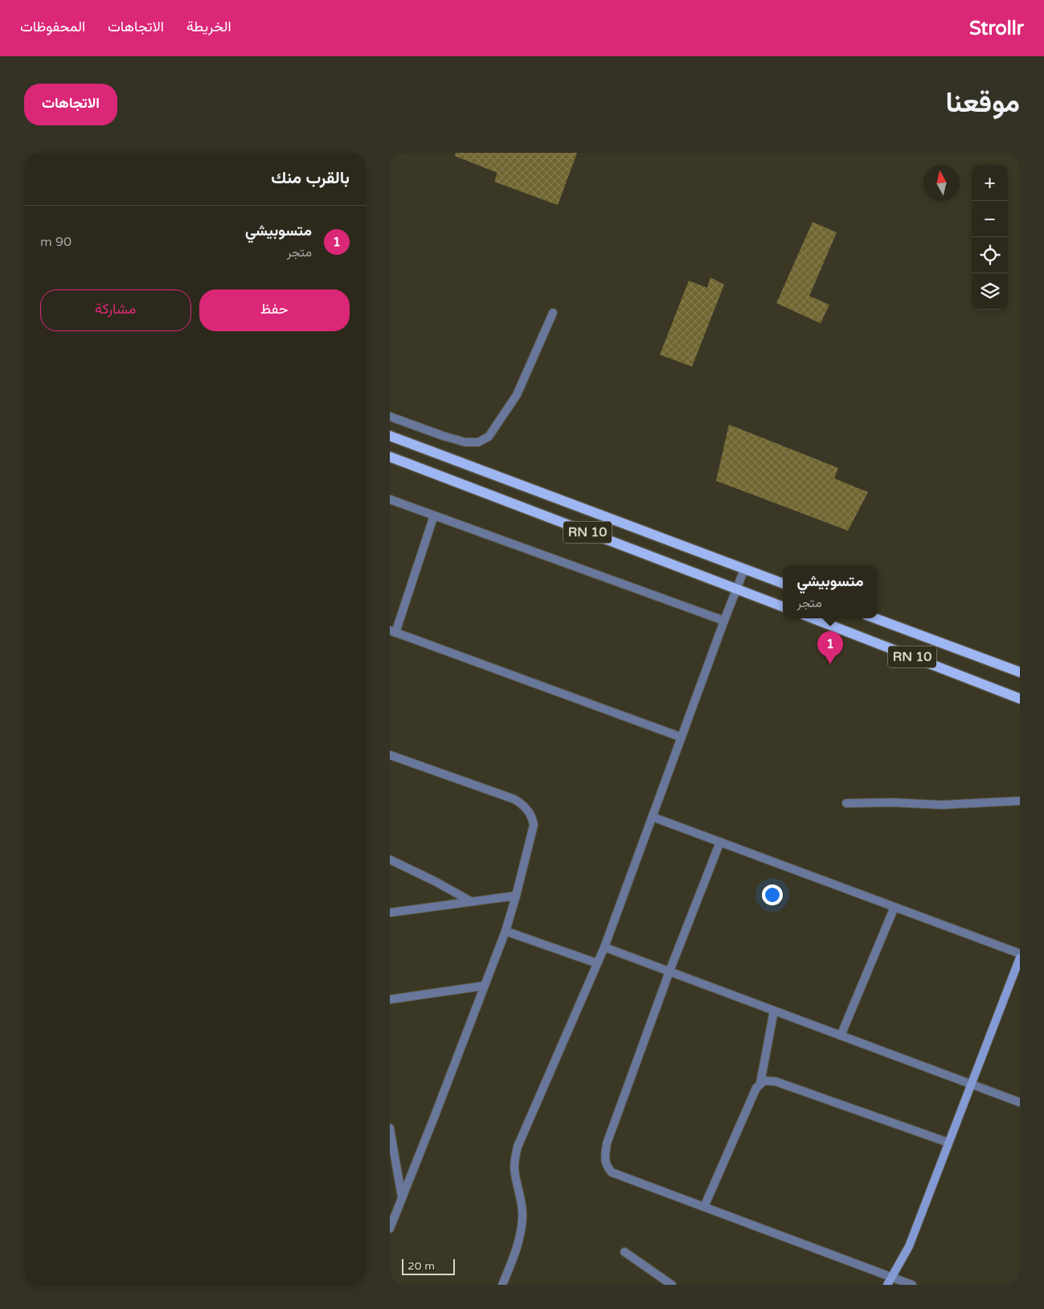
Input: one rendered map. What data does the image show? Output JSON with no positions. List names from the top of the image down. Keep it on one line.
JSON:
{"streets":{"main road":["RN 10"]},"scale_bar":"20 m","north":"top","page":{"header":"Strollr","nav":["الخريطة","الاتجاهات","المحفوظات"],"title":"موقعنا","buttons":["الاتجاهات",["حفظ","مشاركة"]],"heading":"بالقرب منك","map_buttons":["+","−"],"list":[{"mark":"1","name":"متسوبيشي","note":"متجر","value":"90 m"}],"popup":["متسوبيشي","متجر"],"pins":"1","scale":"20 m"}}
